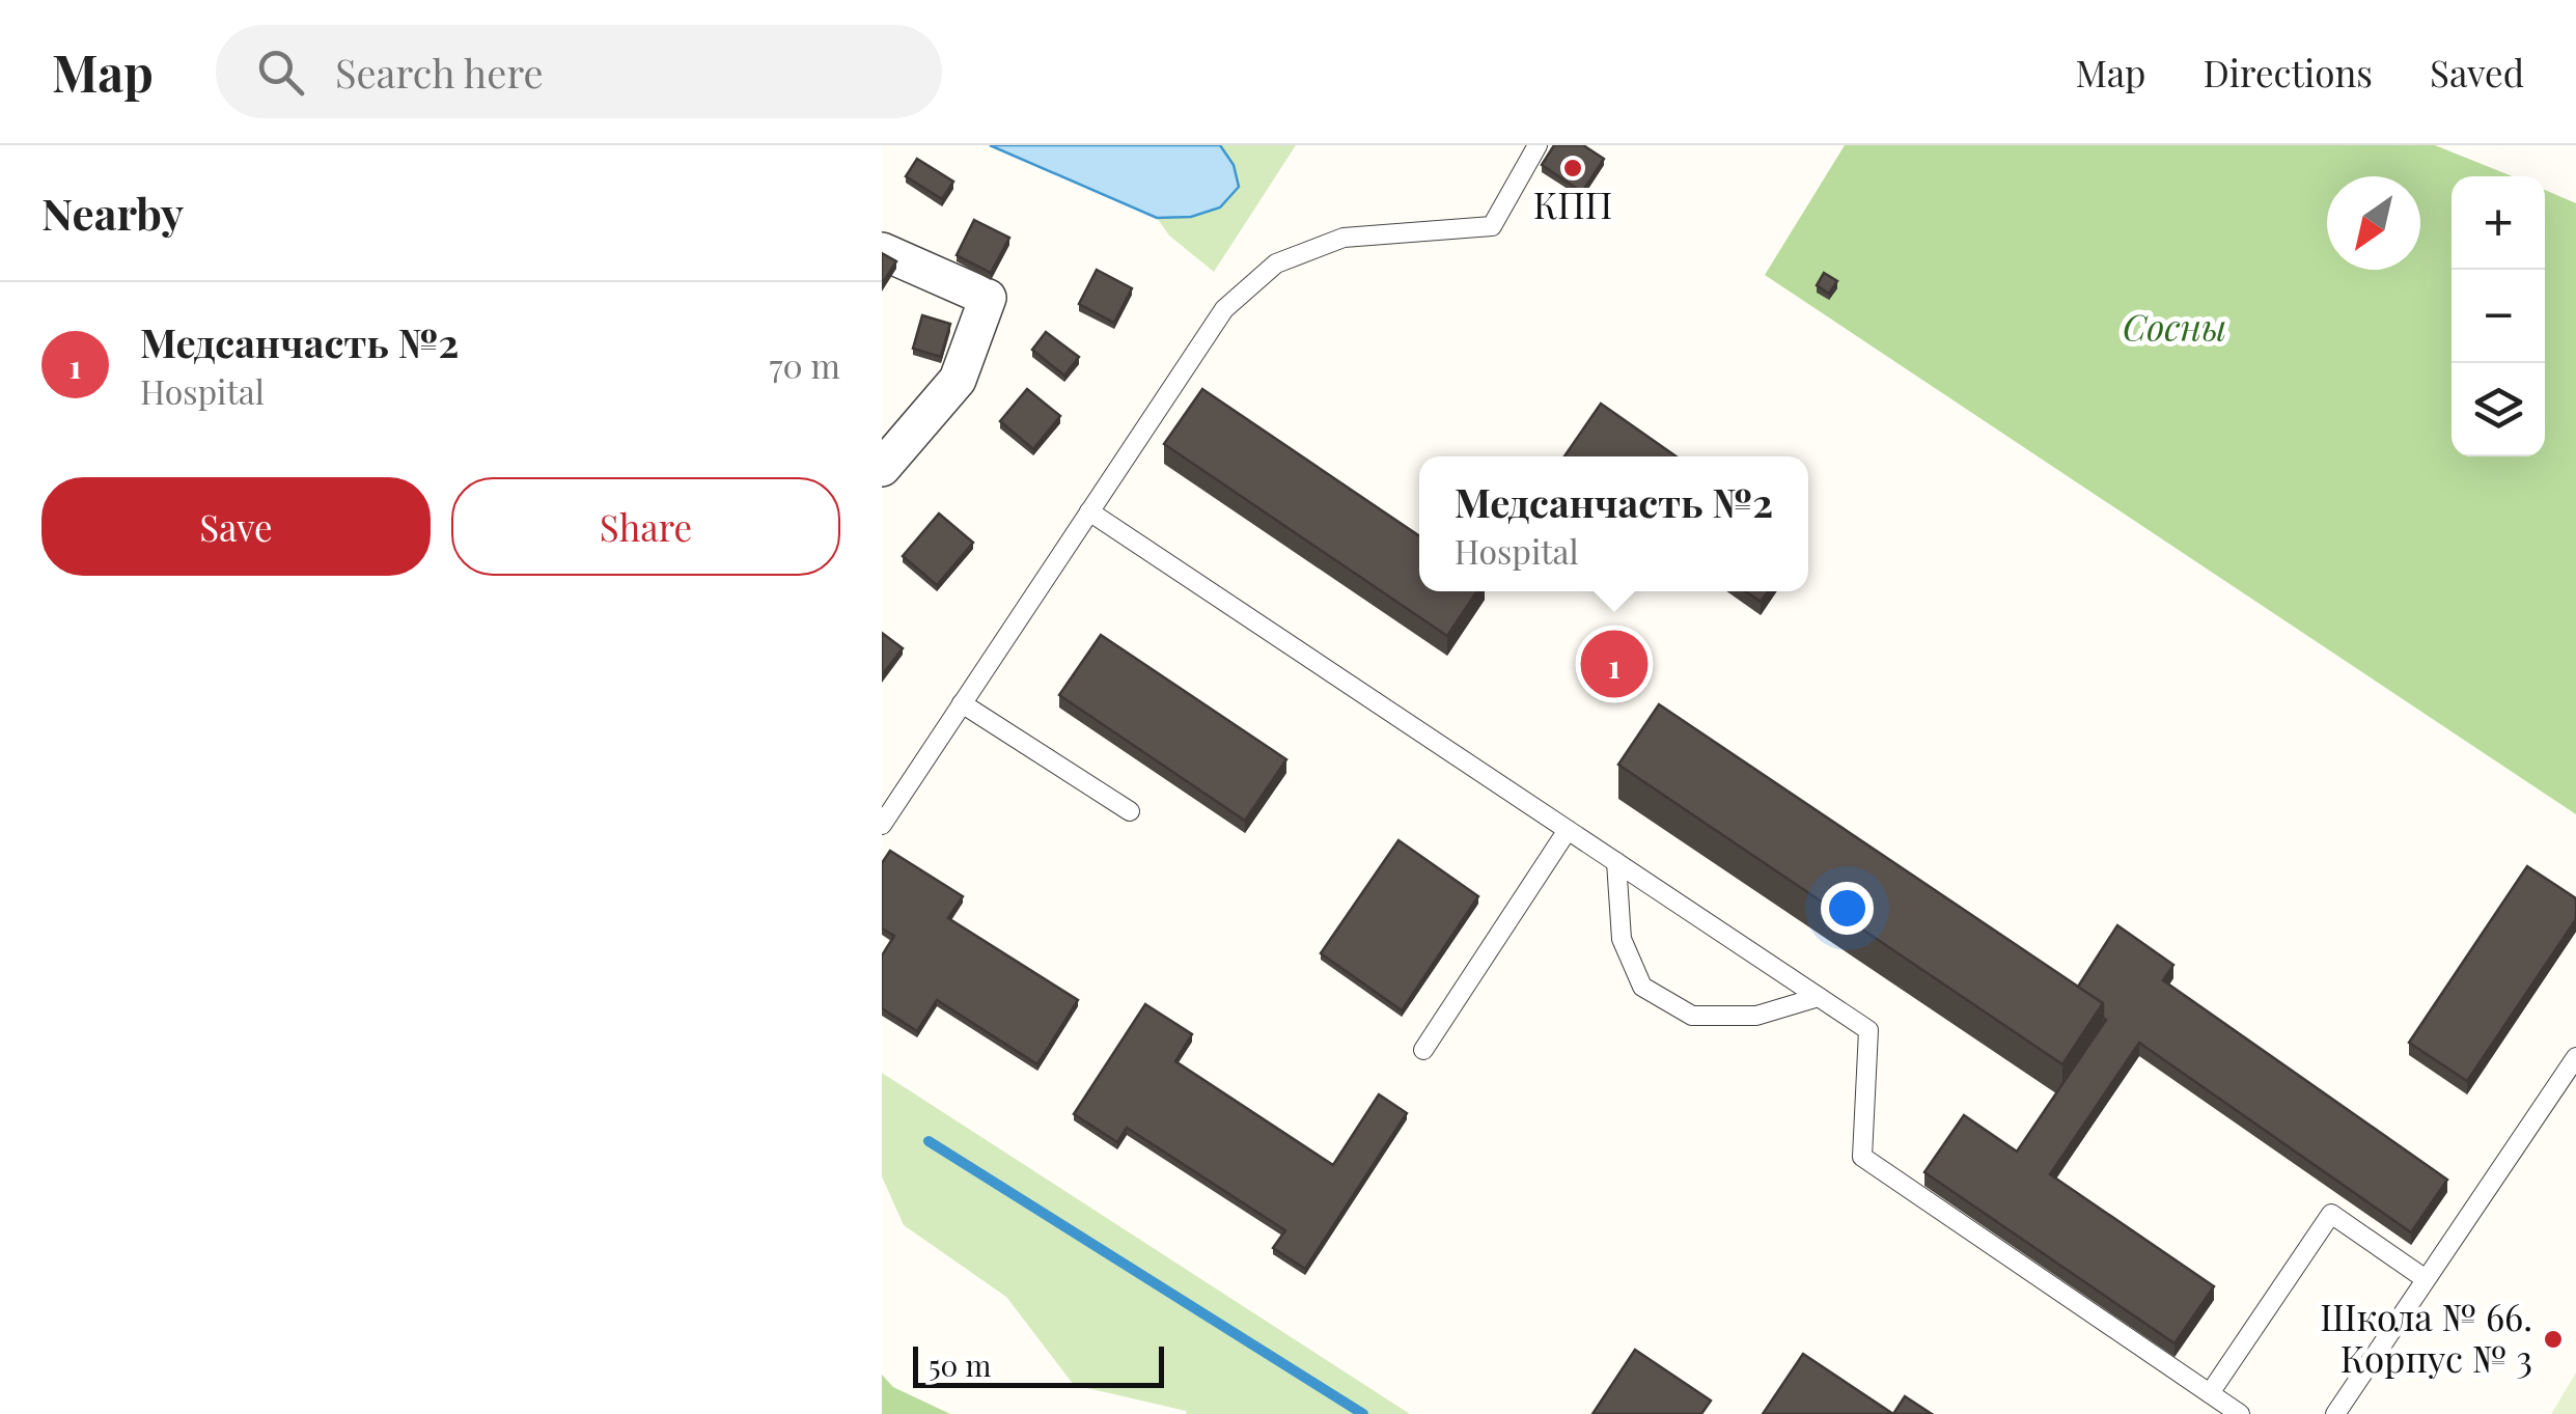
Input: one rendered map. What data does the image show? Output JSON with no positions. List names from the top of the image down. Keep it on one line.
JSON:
{"parks":["Сосны"],"places":["КПП","Школа № 66. Корпус № 3"],"scale_bar":"50 m","north":"bottom left","page":{"header":"Map","search":"Search here","nav":["Map","Directions","Saved"],"heading":"Nearby","map_buttons":["+","−"],"list":[{"mark":"1","name":"Медсанчасть №2","note":"Hospital","value":"70 m"}],"buttons":["Save","Share"],"popup":["Медсанчасть №2","Hospital"],"pins":"1","scale":"50 m"}}
